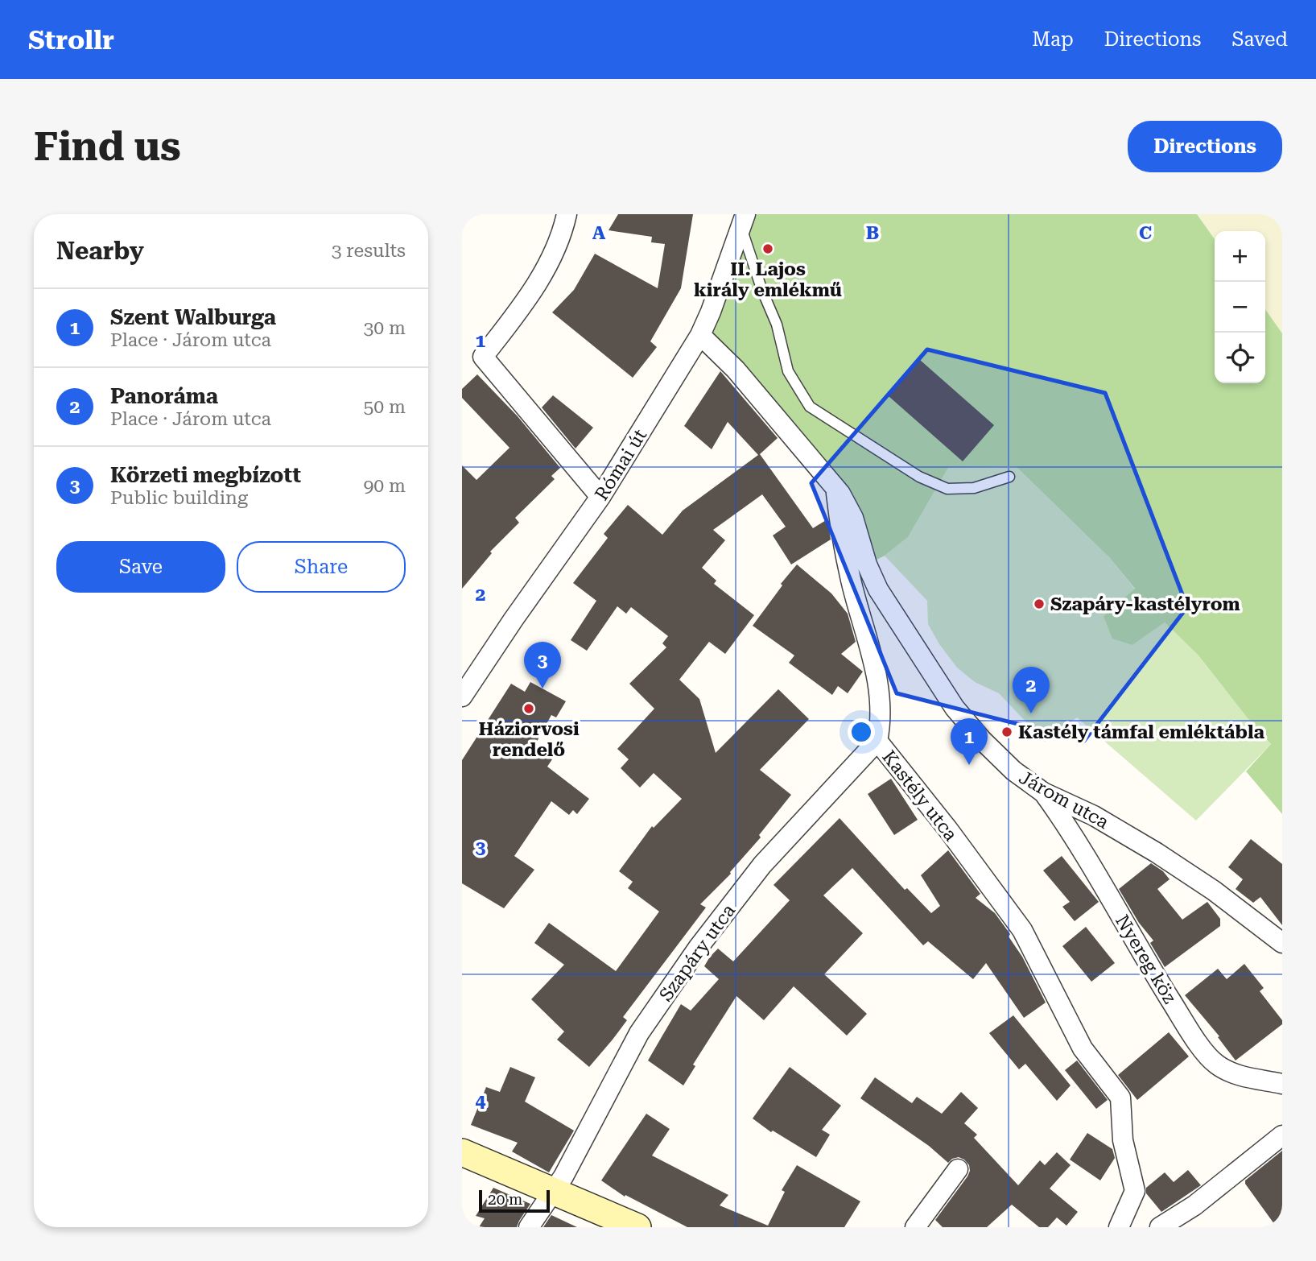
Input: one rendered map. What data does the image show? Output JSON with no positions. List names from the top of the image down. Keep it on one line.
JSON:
{"streets":{"street":["Római út","Kastély utca","Járom utca","Szapáry utca","Nyereg köz"]},"crossings":[["Kastély utca","Járom utca"],["Kastély utca","Szapáry utca"],["Járom utca","Nyereg köz"]],"places":["II. Lajos király emlékmű","Szapáry-kastélyrom","Háziorvosi rendelő","Kastély támfal emléktábla"],"scale_bar":"20 m","page":{"header":"Strollr","nav":["Map","Directions","Saved"],"buttons":["Directions",["Save","Share"]],"title":"Find us","heading":["Nearby","3 results"],"map_buttons":["+","−"],"list":[{"mark":"1","name":"Szent Walburga","note":"Place · Járom utca","value":"30 m"},{"mark":"2","name":"Panoráma","note":"Place · Járom utca","value":"50 m"},{"mark":"3","name":"Körzeti megbízott","note":"Public building","value":"90 m"}],"pins":["3","2","1"],"scale":"20 m"},"grid":{"columns":["A","B","C"],"rows":["1","2","3","4"]}}
